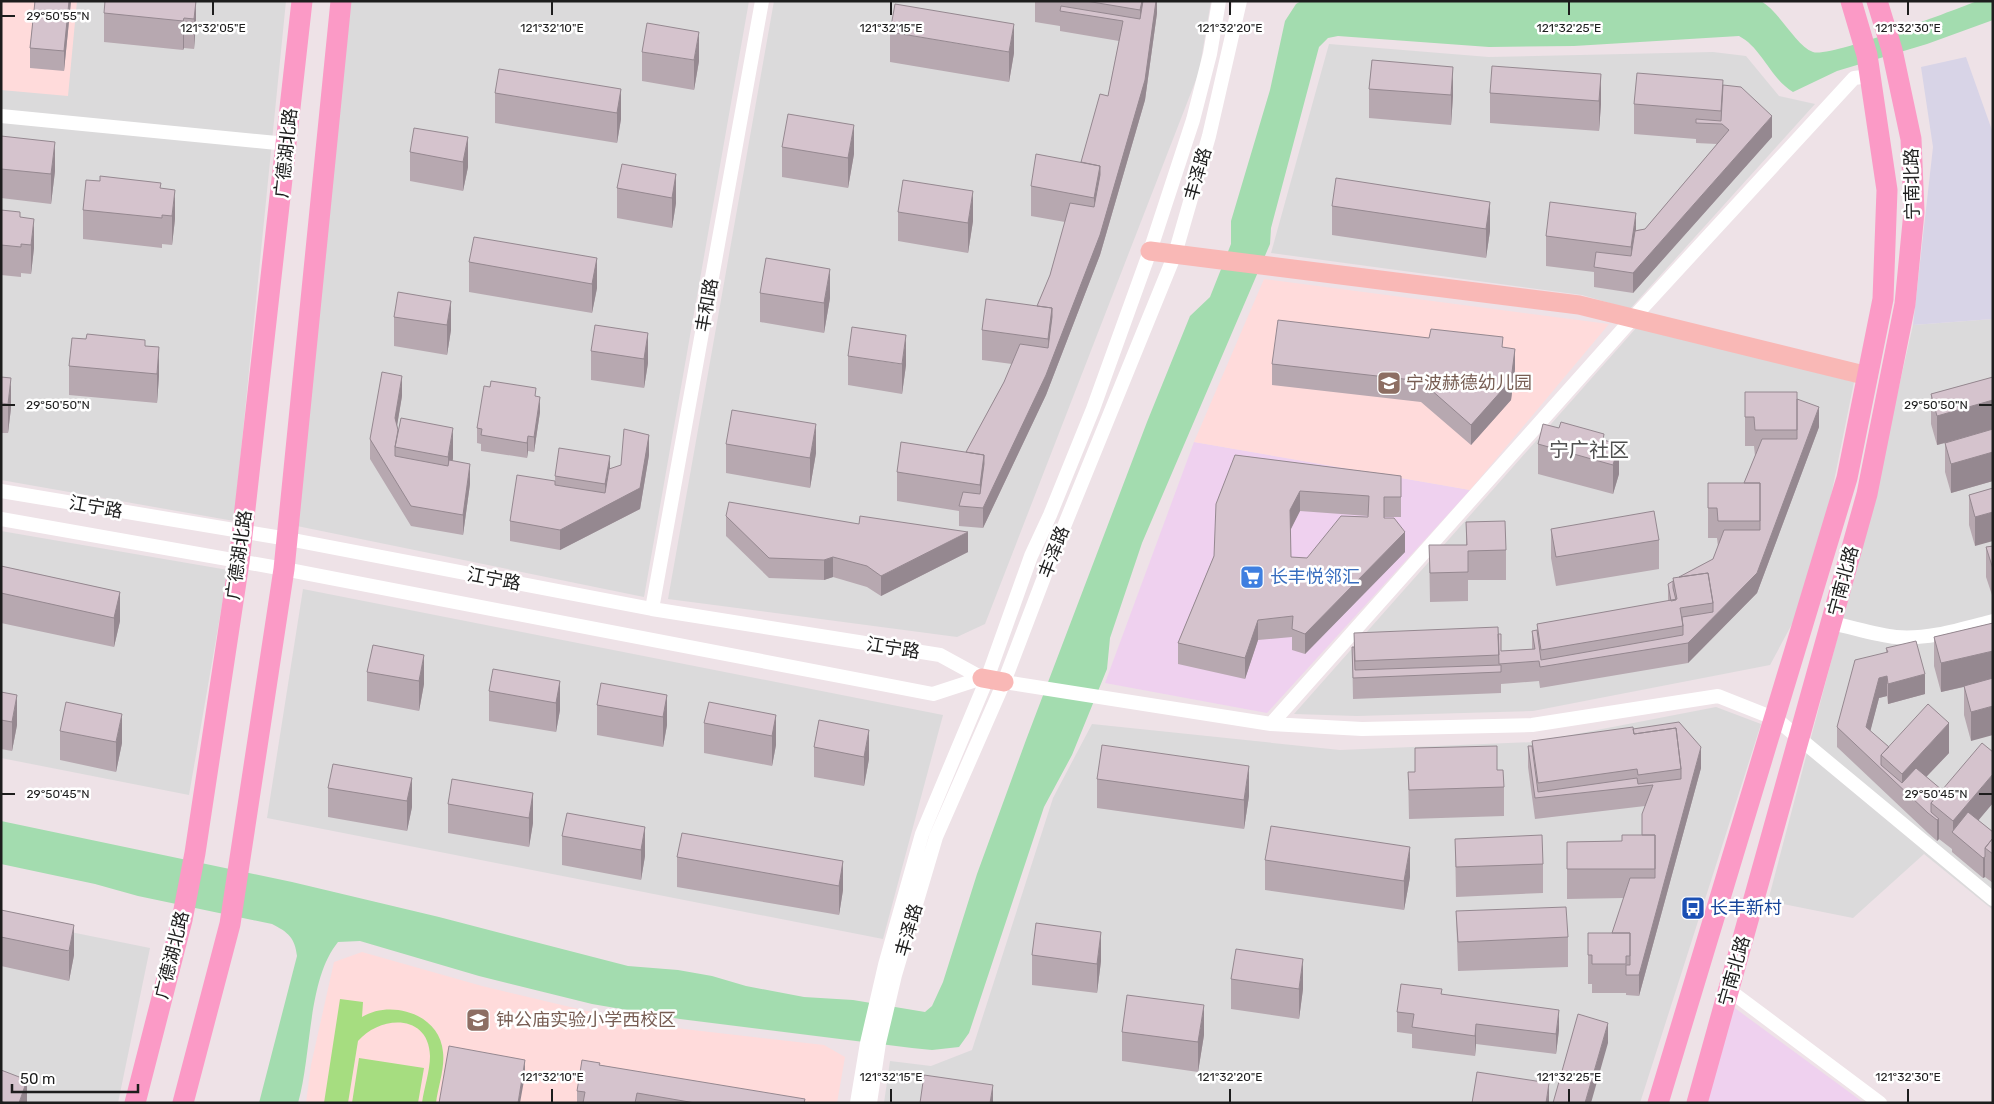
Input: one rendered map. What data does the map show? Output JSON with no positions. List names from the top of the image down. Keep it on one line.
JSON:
{"streets":{"main road":["广德湖北路","宁南北路"],"street":["丰泽路","丰和路","江宁路"]},"crossings":[["广德湖北路","江宁路"],["丰泽路","江宁路"],["丰和路","江宁路"]],"districts":["宁广社区"],"places":{"school or university":["宁波赫德幼儿园","钟公庙实验小学西校区"],"supermarket":["长丰悦邻汇"],"bus stop":["长丰新村"]},"scale_bar":"50 m","coordinates":["29°50'55\"N","121°32'05\"E","121°32'10\"E","121°32'15\"E","121°32'20\"E","121°32'25\"E","121°32'30\"E","29°50'50\"N","29°50'45\"N"]}
